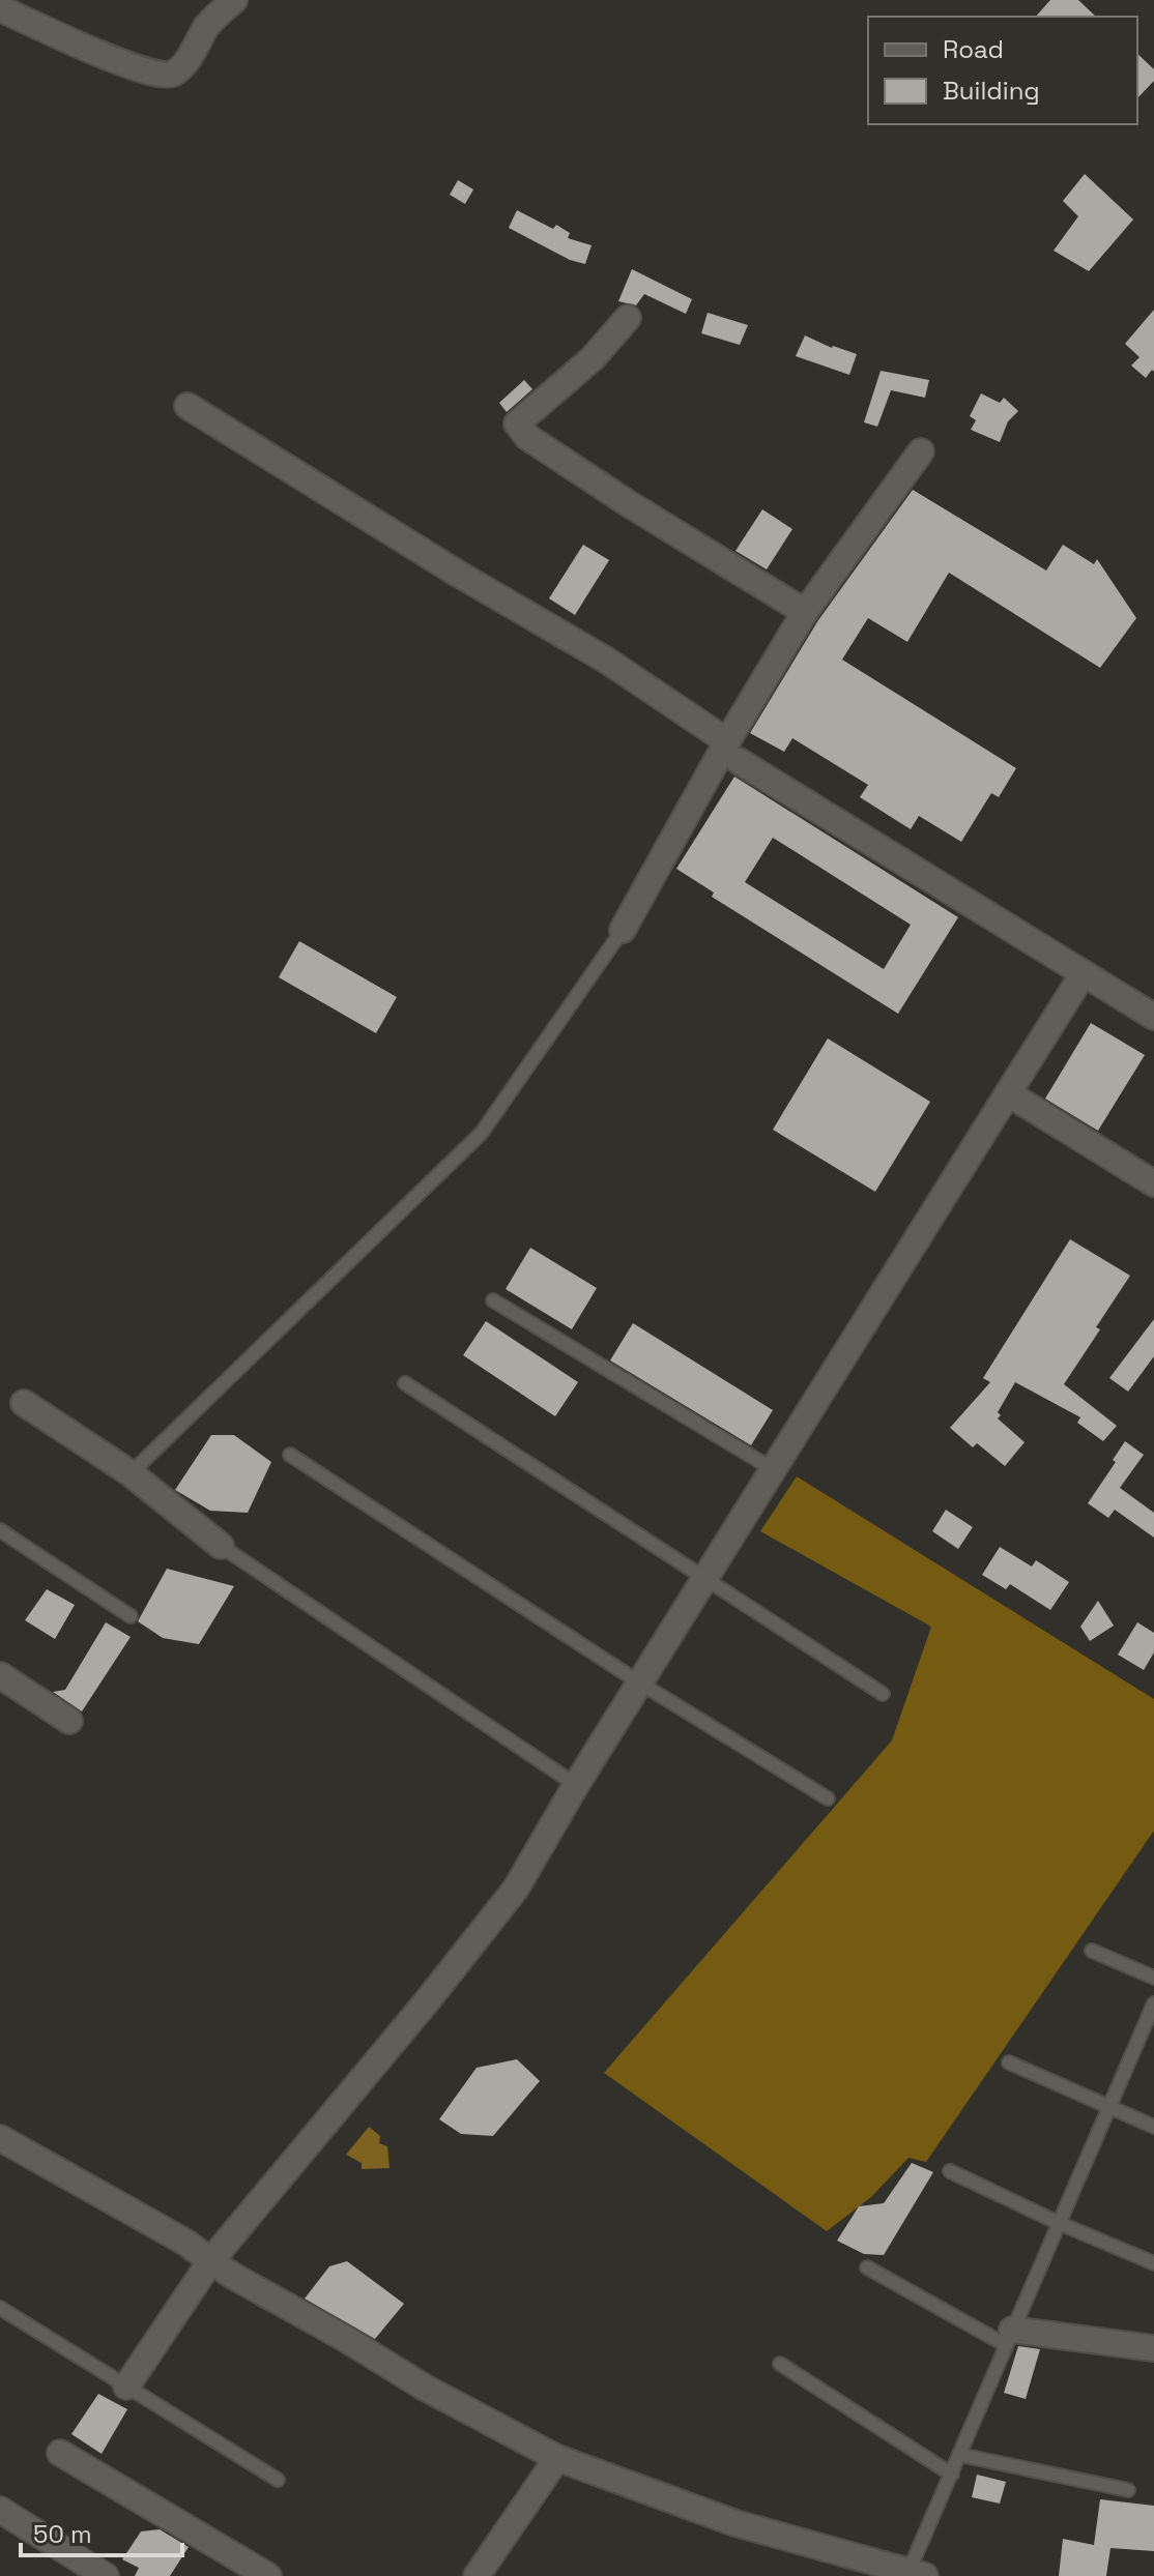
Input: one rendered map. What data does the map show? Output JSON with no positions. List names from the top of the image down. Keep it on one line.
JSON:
{"legend":["Road","Building"],"scale_bar":"50 m"}
